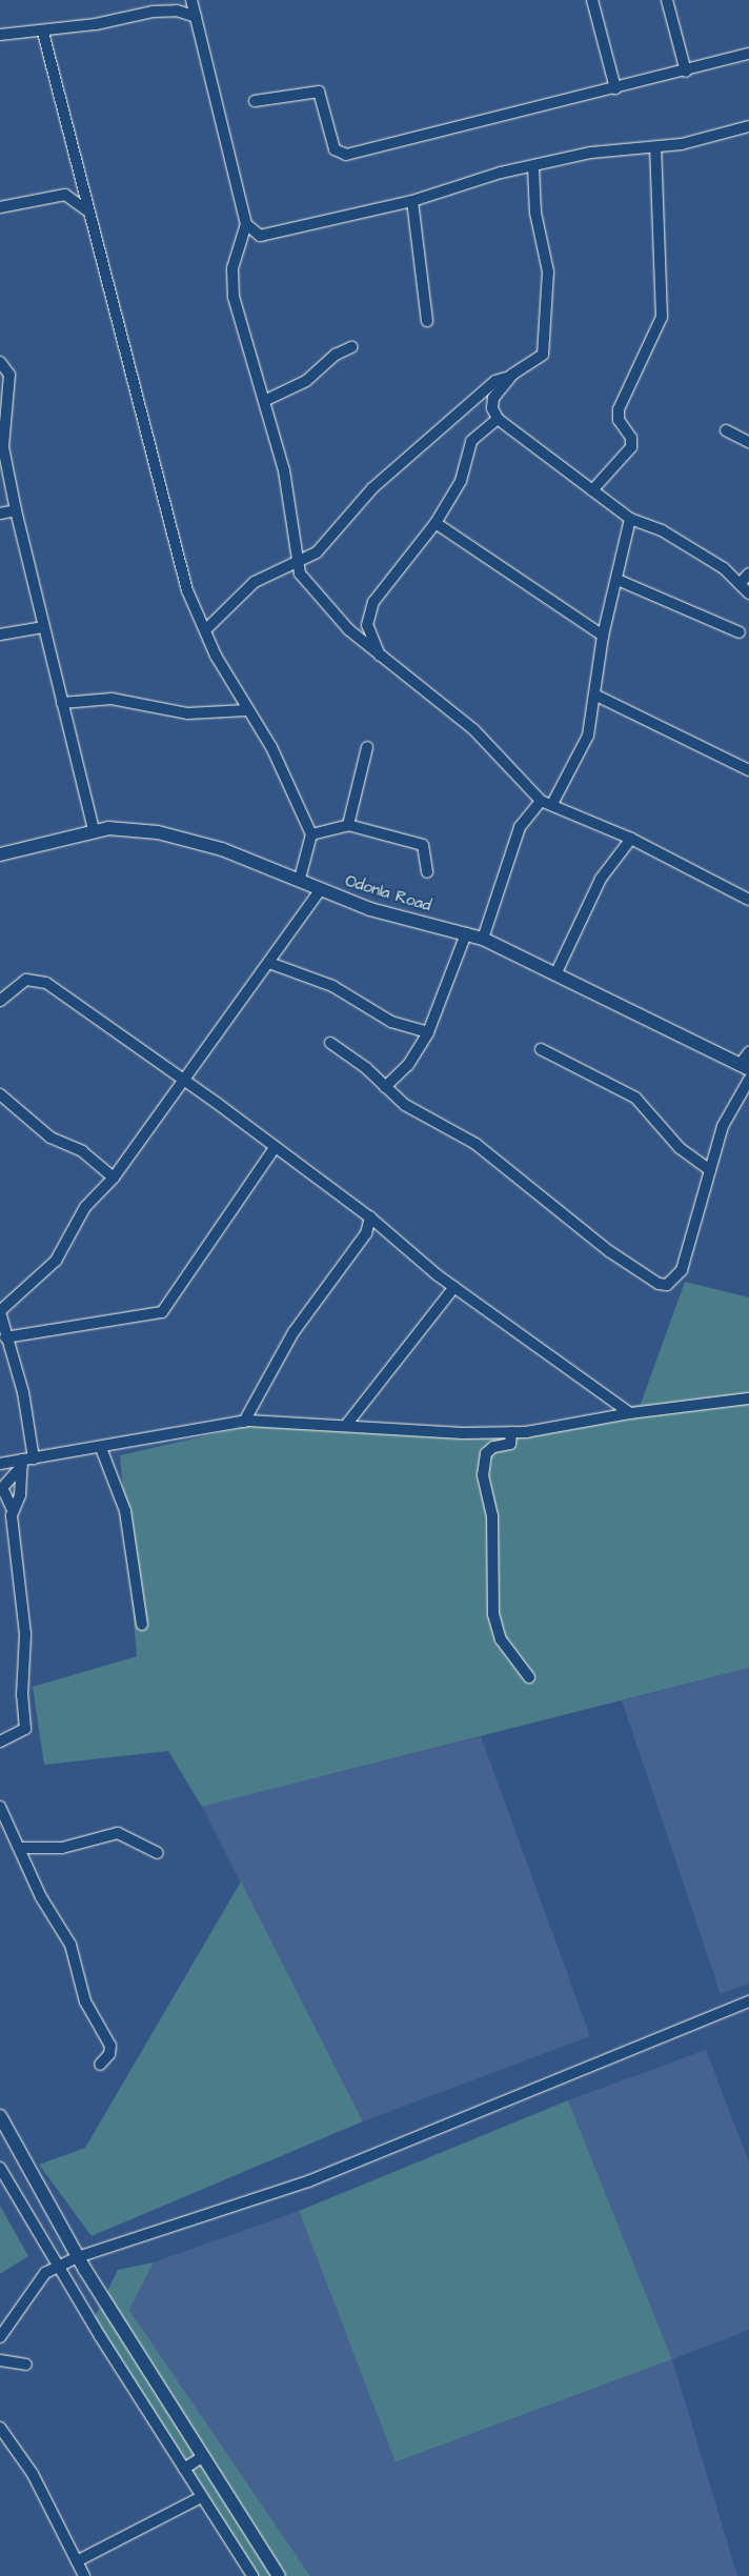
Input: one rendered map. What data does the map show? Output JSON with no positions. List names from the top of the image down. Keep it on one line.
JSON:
{"streets":{"street":["Odonla Road"]}}
